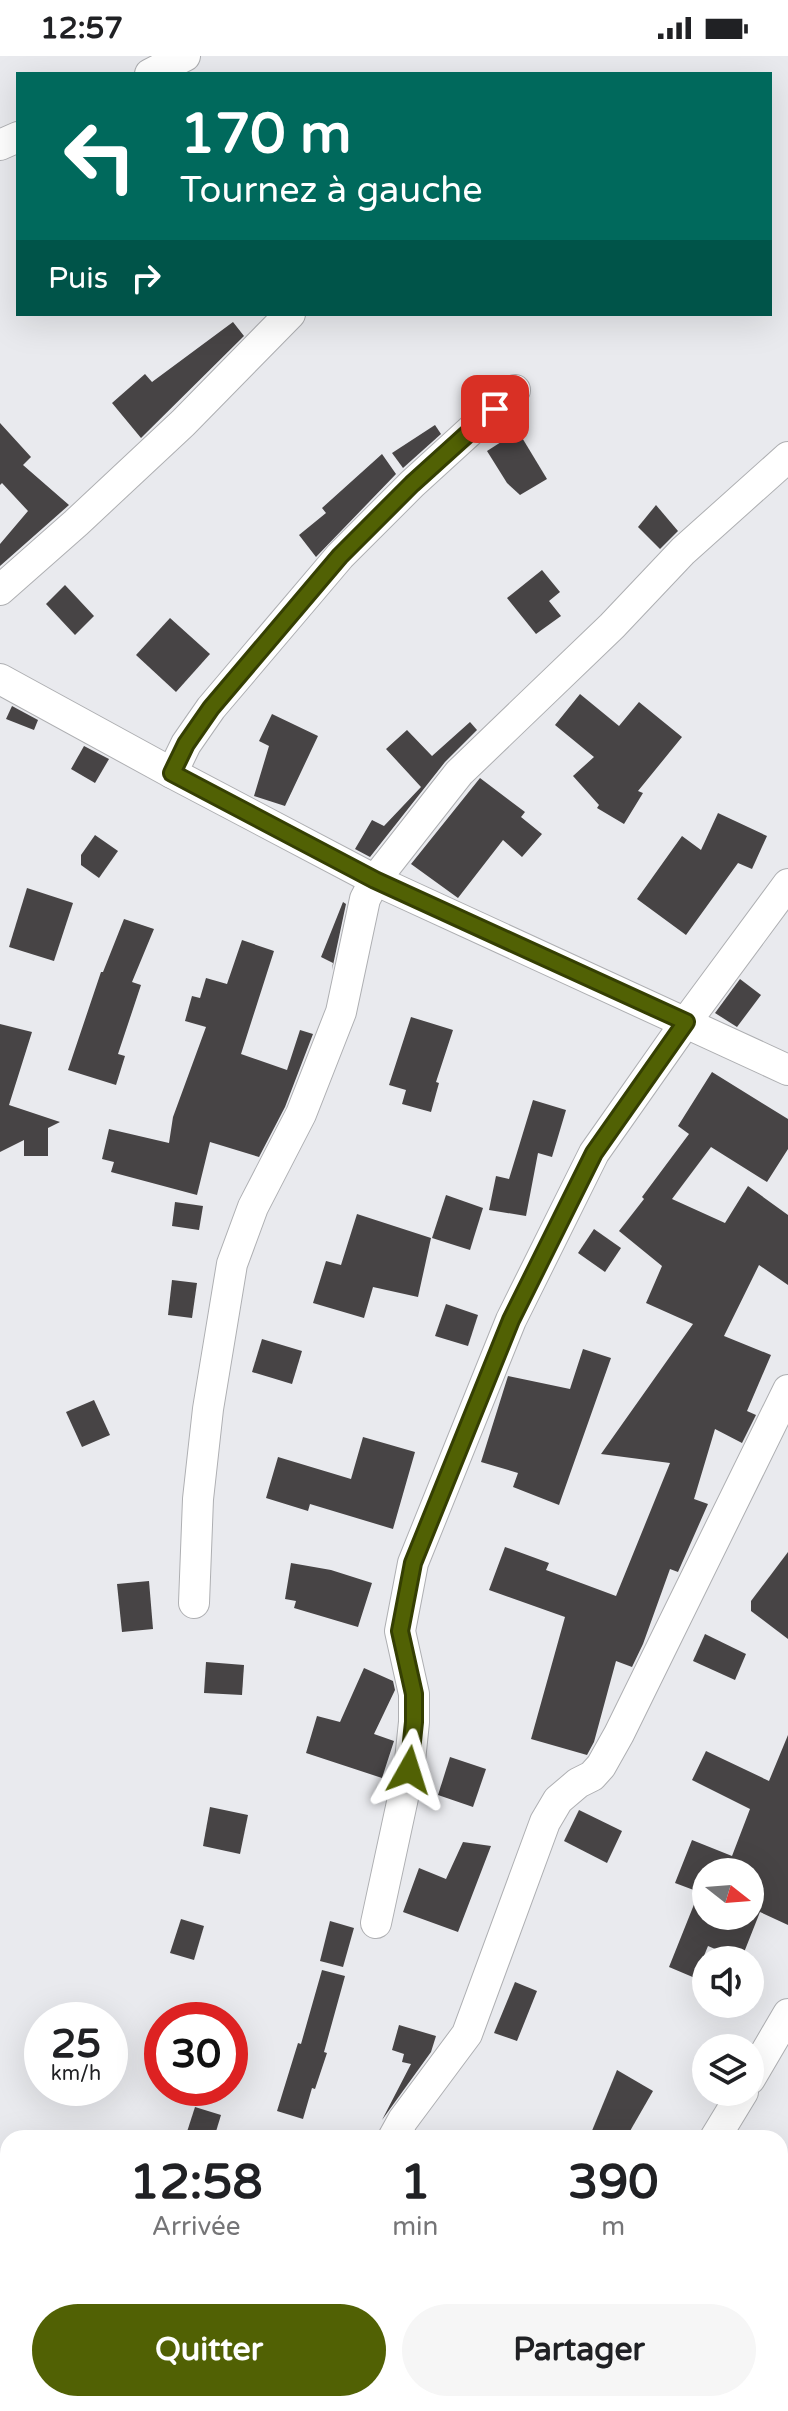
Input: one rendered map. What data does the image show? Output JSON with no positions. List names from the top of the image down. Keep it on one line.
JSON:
{"north":"right","page":{"status":"12:57","turn":["170 m","Tournez à gauche"],"then":"Puis","speed":"25 km/h","limit":"30","eta":["12:58","Arrivée","1","min","390","m"],"buttons":["Quitter","Partager"]}}
